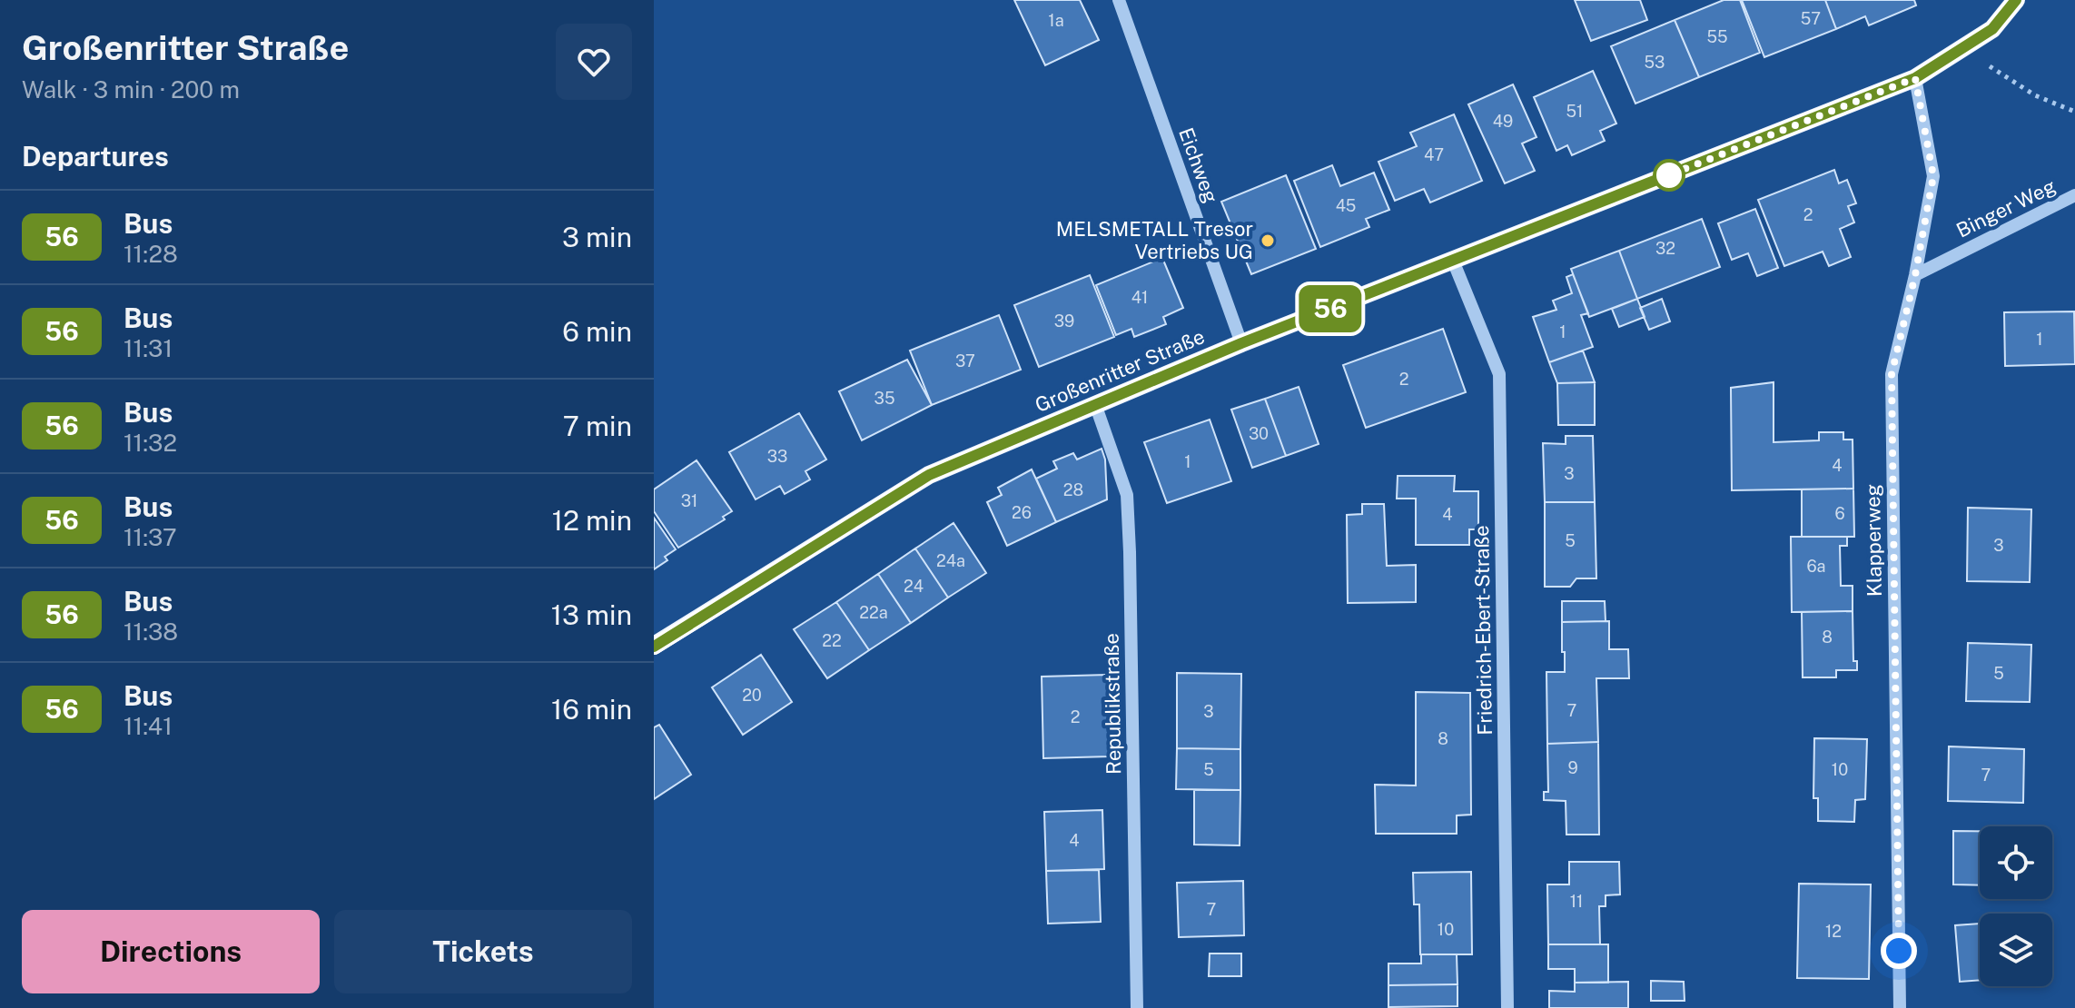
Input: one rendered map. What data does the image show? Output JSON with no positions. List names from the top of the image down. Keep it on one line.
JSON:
{"streets":{"main road":["Großenritter Straße"],"street":["Eichweg","Binger Weg","Klapperweg","Friedrich-Ebert-Straße","Republikstraße"]},"crossings":[["Eichweg","Großenritter Straße"],["Binger Weg","Klapperweg"],["Großenritter Straße","Klapperweg"],["Großenritter Straße","Friedrich-Ebert-Straße"],["Großenritter Straße","Republikstraße"]],"places":["MELSMETALL Tresor Vertriebs UG"],"lines":["bus line 56"],"house_numbers":["57","1a","55","53","51","49","47","45","2","32","41","39","1","1","37","2","35","30","33","1","4","3","28","31","26","6","4","5","3","24a","6a","24","22a","8","22","5","20","7","3","2","8","9","5","10","7","4","11","7","10","12"],"page":{"heading":[["Großenritter Straße","Walk · 3 min · 200 m"],"Departures"],"on_map":"56","list":[{"mark":"56","name":"Bus","note":"11:28","value":"3 min"},{"mark":"56","name":"Bus","note":"11:31","value":"6 min"},{"mark":"56","name":"Bus","note":"11:32","value":"7 min"},{"mark":"56","name":"Bus","note":"11:37","value":"12 min"},{"mark":"56","name":"Bus","note":"11:38","value":"13 min"},{"mark":"56","name":"Bus","note":"11:41","value":"16 min"}],"buttons":["Directions","Tickets"]}}
